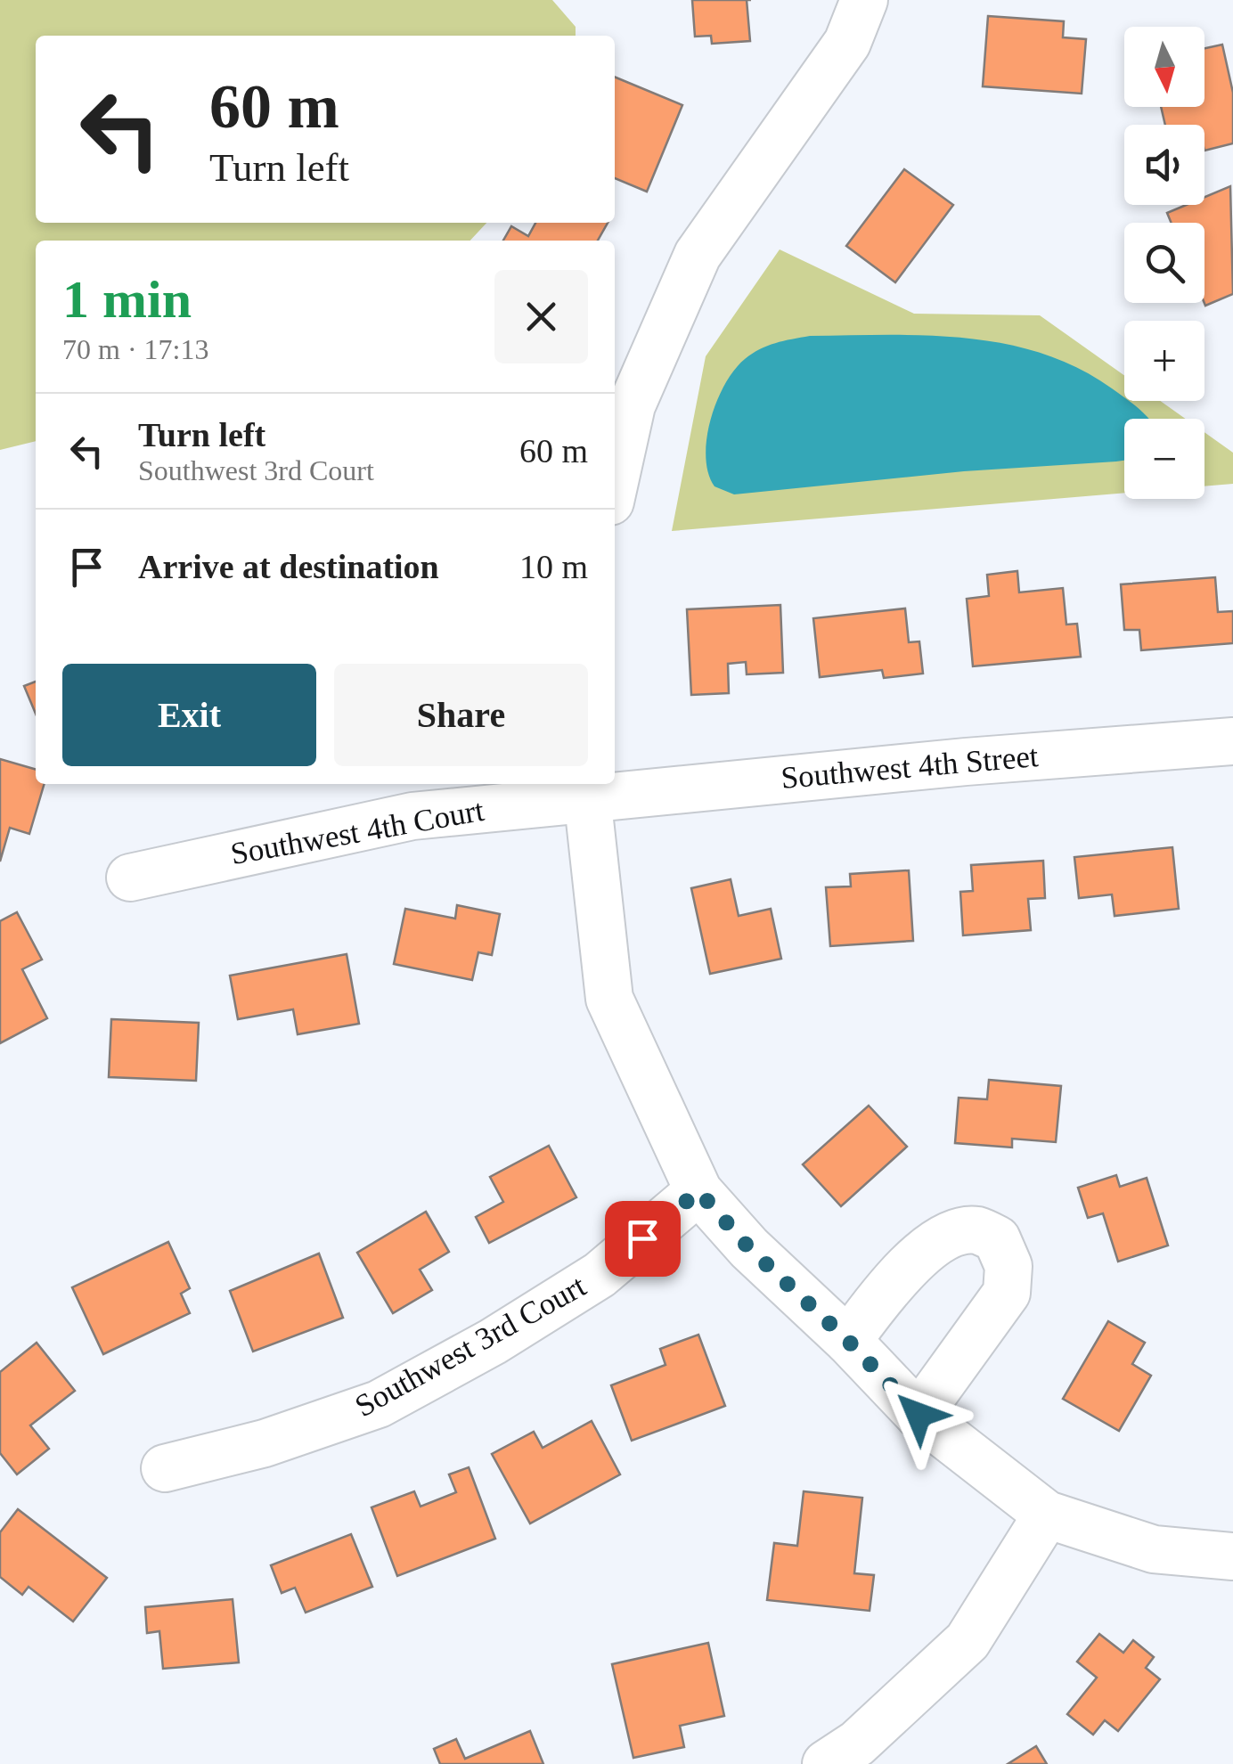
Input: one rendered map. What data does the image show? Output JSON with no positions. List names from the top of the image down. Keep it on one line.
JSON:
{"streets":{"street":["Southwest 4th Street","Southwest 4th Court","Southwest 3rd Court"]},"crossings":[["Southwest 4th Street","Southwest 4th Court"]],"north":"bottom","page":{"map_buttons":["+","−"],"turn":["60 m","Turn left"],"heading":["1 min","70 m · 17:13"],"list":[{"name":"Turn left","note":"Southwest 3rd Court","value":"60 m"},{"name":"Arrive at destination","value":"10 m"}],"buttons":["Exit","Share"]}}
